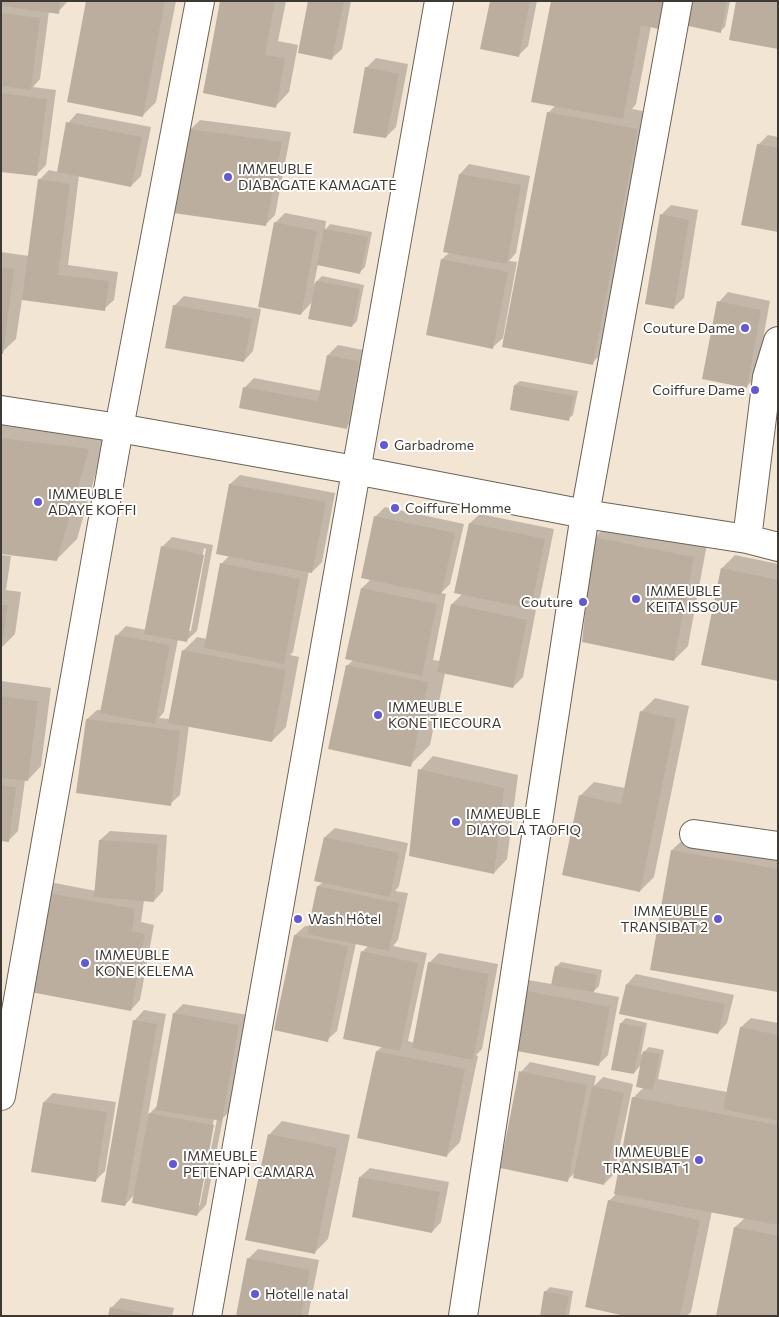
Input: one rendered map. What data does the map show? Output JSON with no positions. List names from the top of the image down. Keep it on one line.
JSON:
{"places":["IMMEUBLE DIABAGATE KAMAGATE","Couture Dame","Coiffure Dame","Garbadrome","IMMEUBLE ADAYE KOFFI","Coiffure Homme","IMMEUBLE KEITA ISSOUF","Couture","IMMEUBLE KONE TIECOURA","IMMEUBLE DIAYOLA TAOFIQ","Wash Hôtel","IMMEUBLE TRANSIBAT 2","IMMEUBLE KONE KELEMA","IMMEUBLE TRANSIBAT 1","IMMEUBLE PETENAPI CAMARA","Hotel le natal"]}
